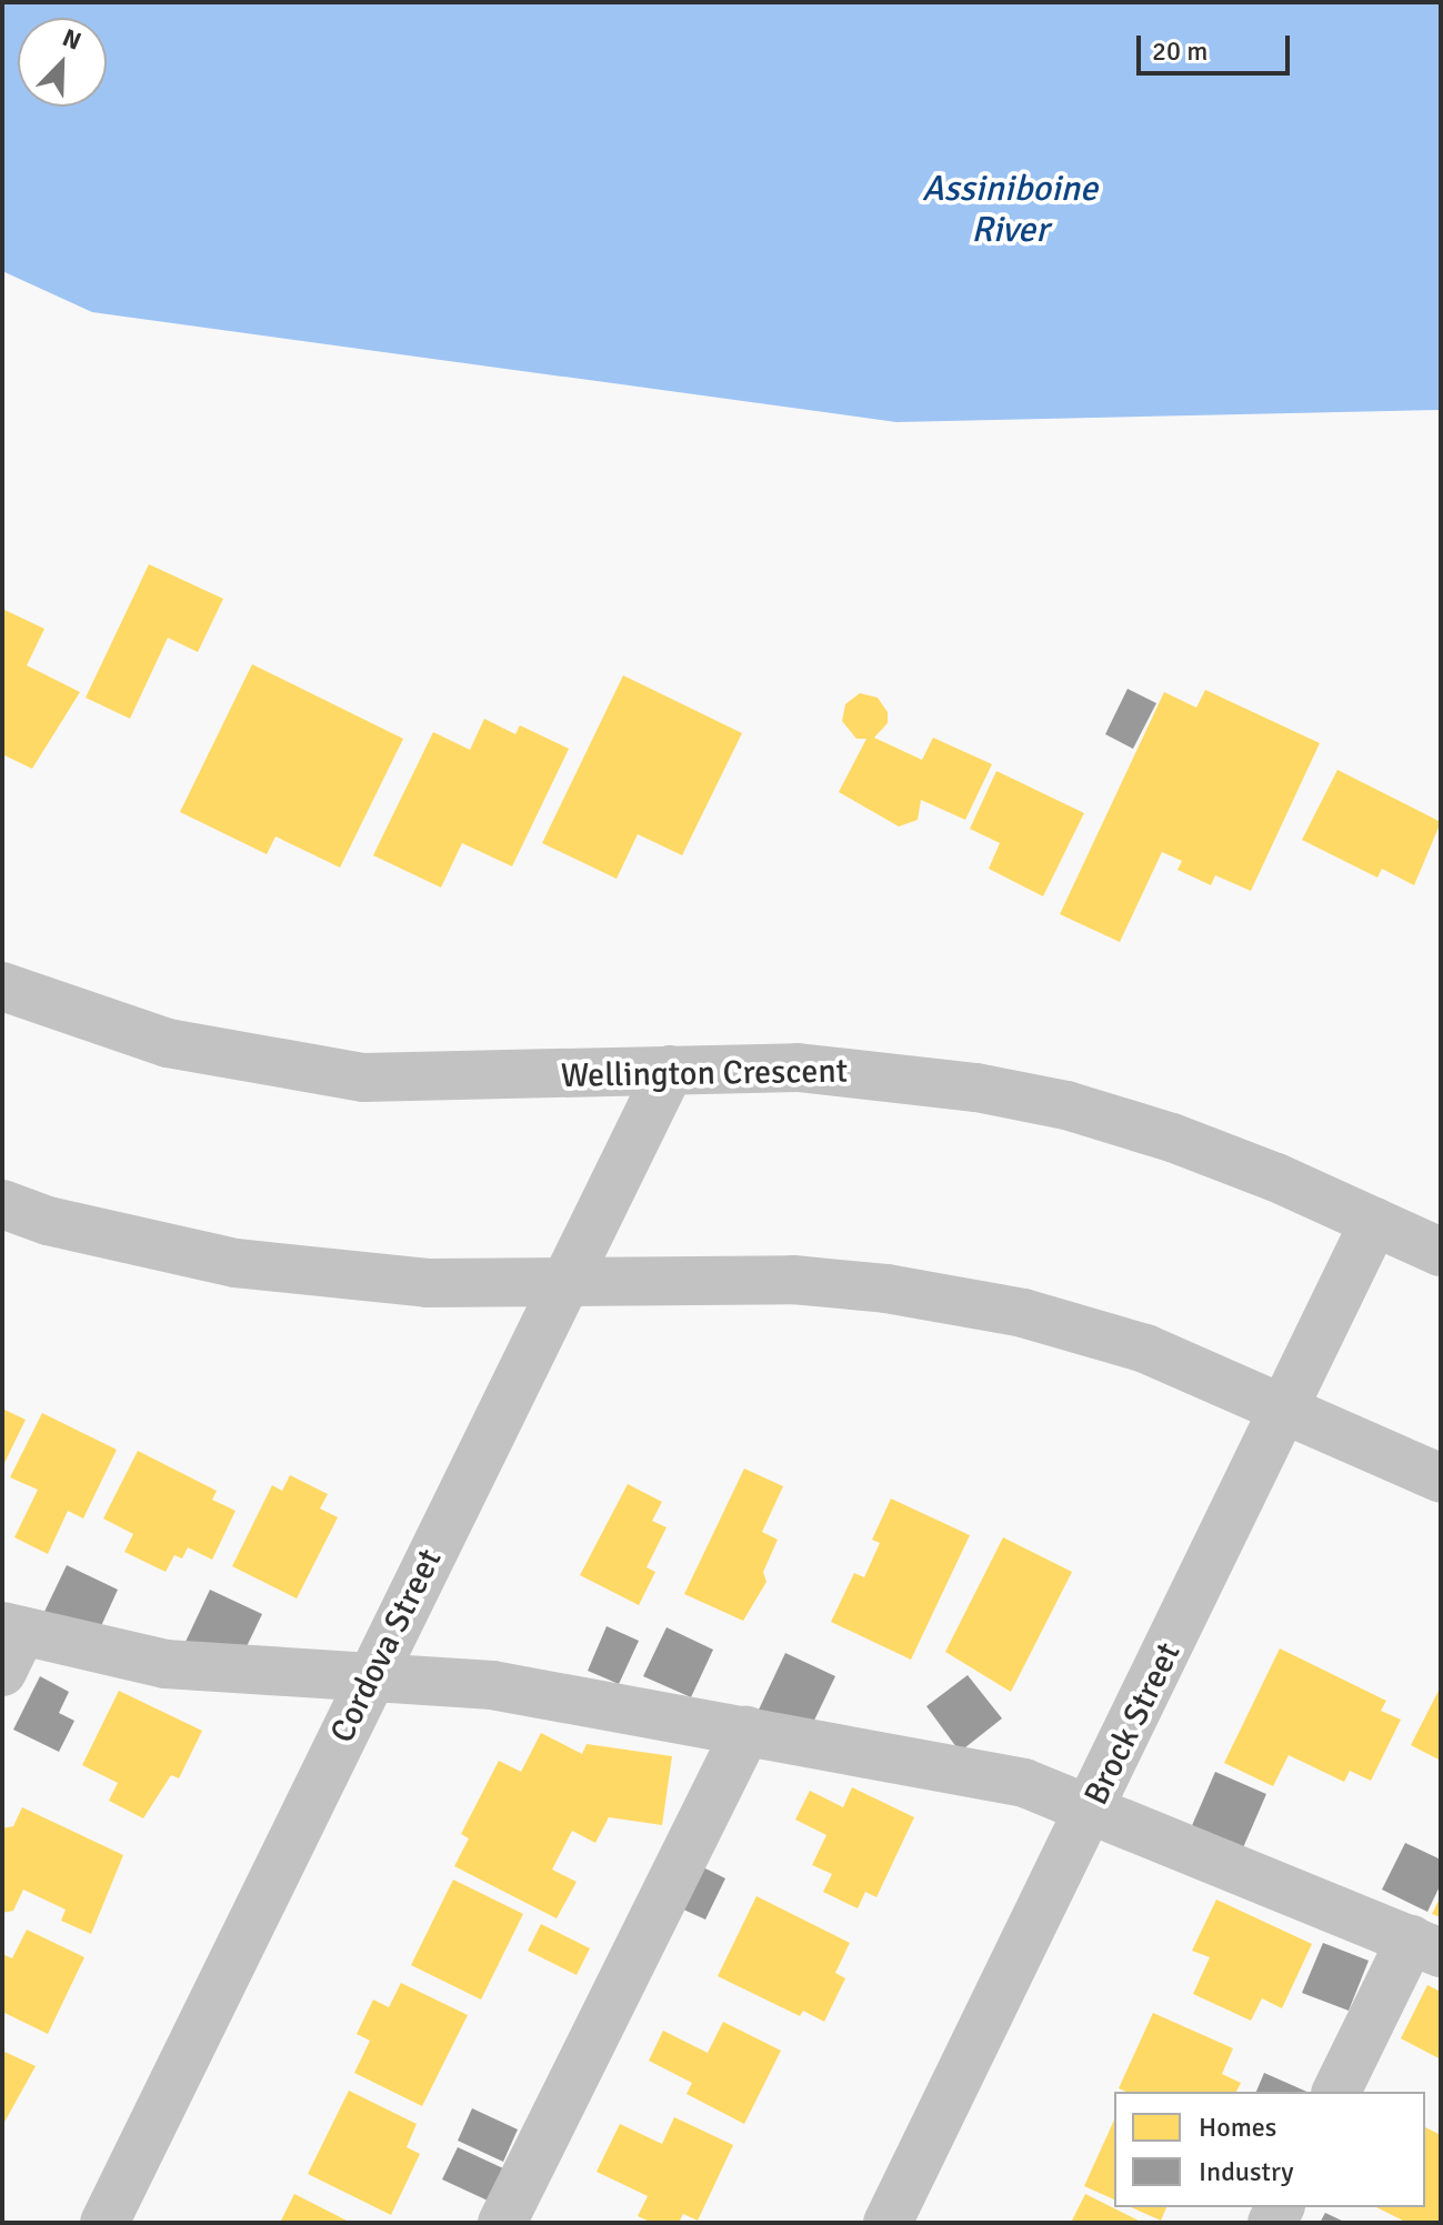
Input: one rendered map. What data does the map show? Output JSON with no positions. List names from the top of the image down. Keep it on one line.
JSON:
{"streets":{"street":["Wellington Crescent","Cordova Street","Brock Street"]},"crossings":[["Wellington Crescent","Cordova Street"],["Wellington Crescent","Brock Street"]],"water":["Assiniboine River"],"legend":["Homes","Industry"],"scale_bar":"20 m","north":"top right"}
